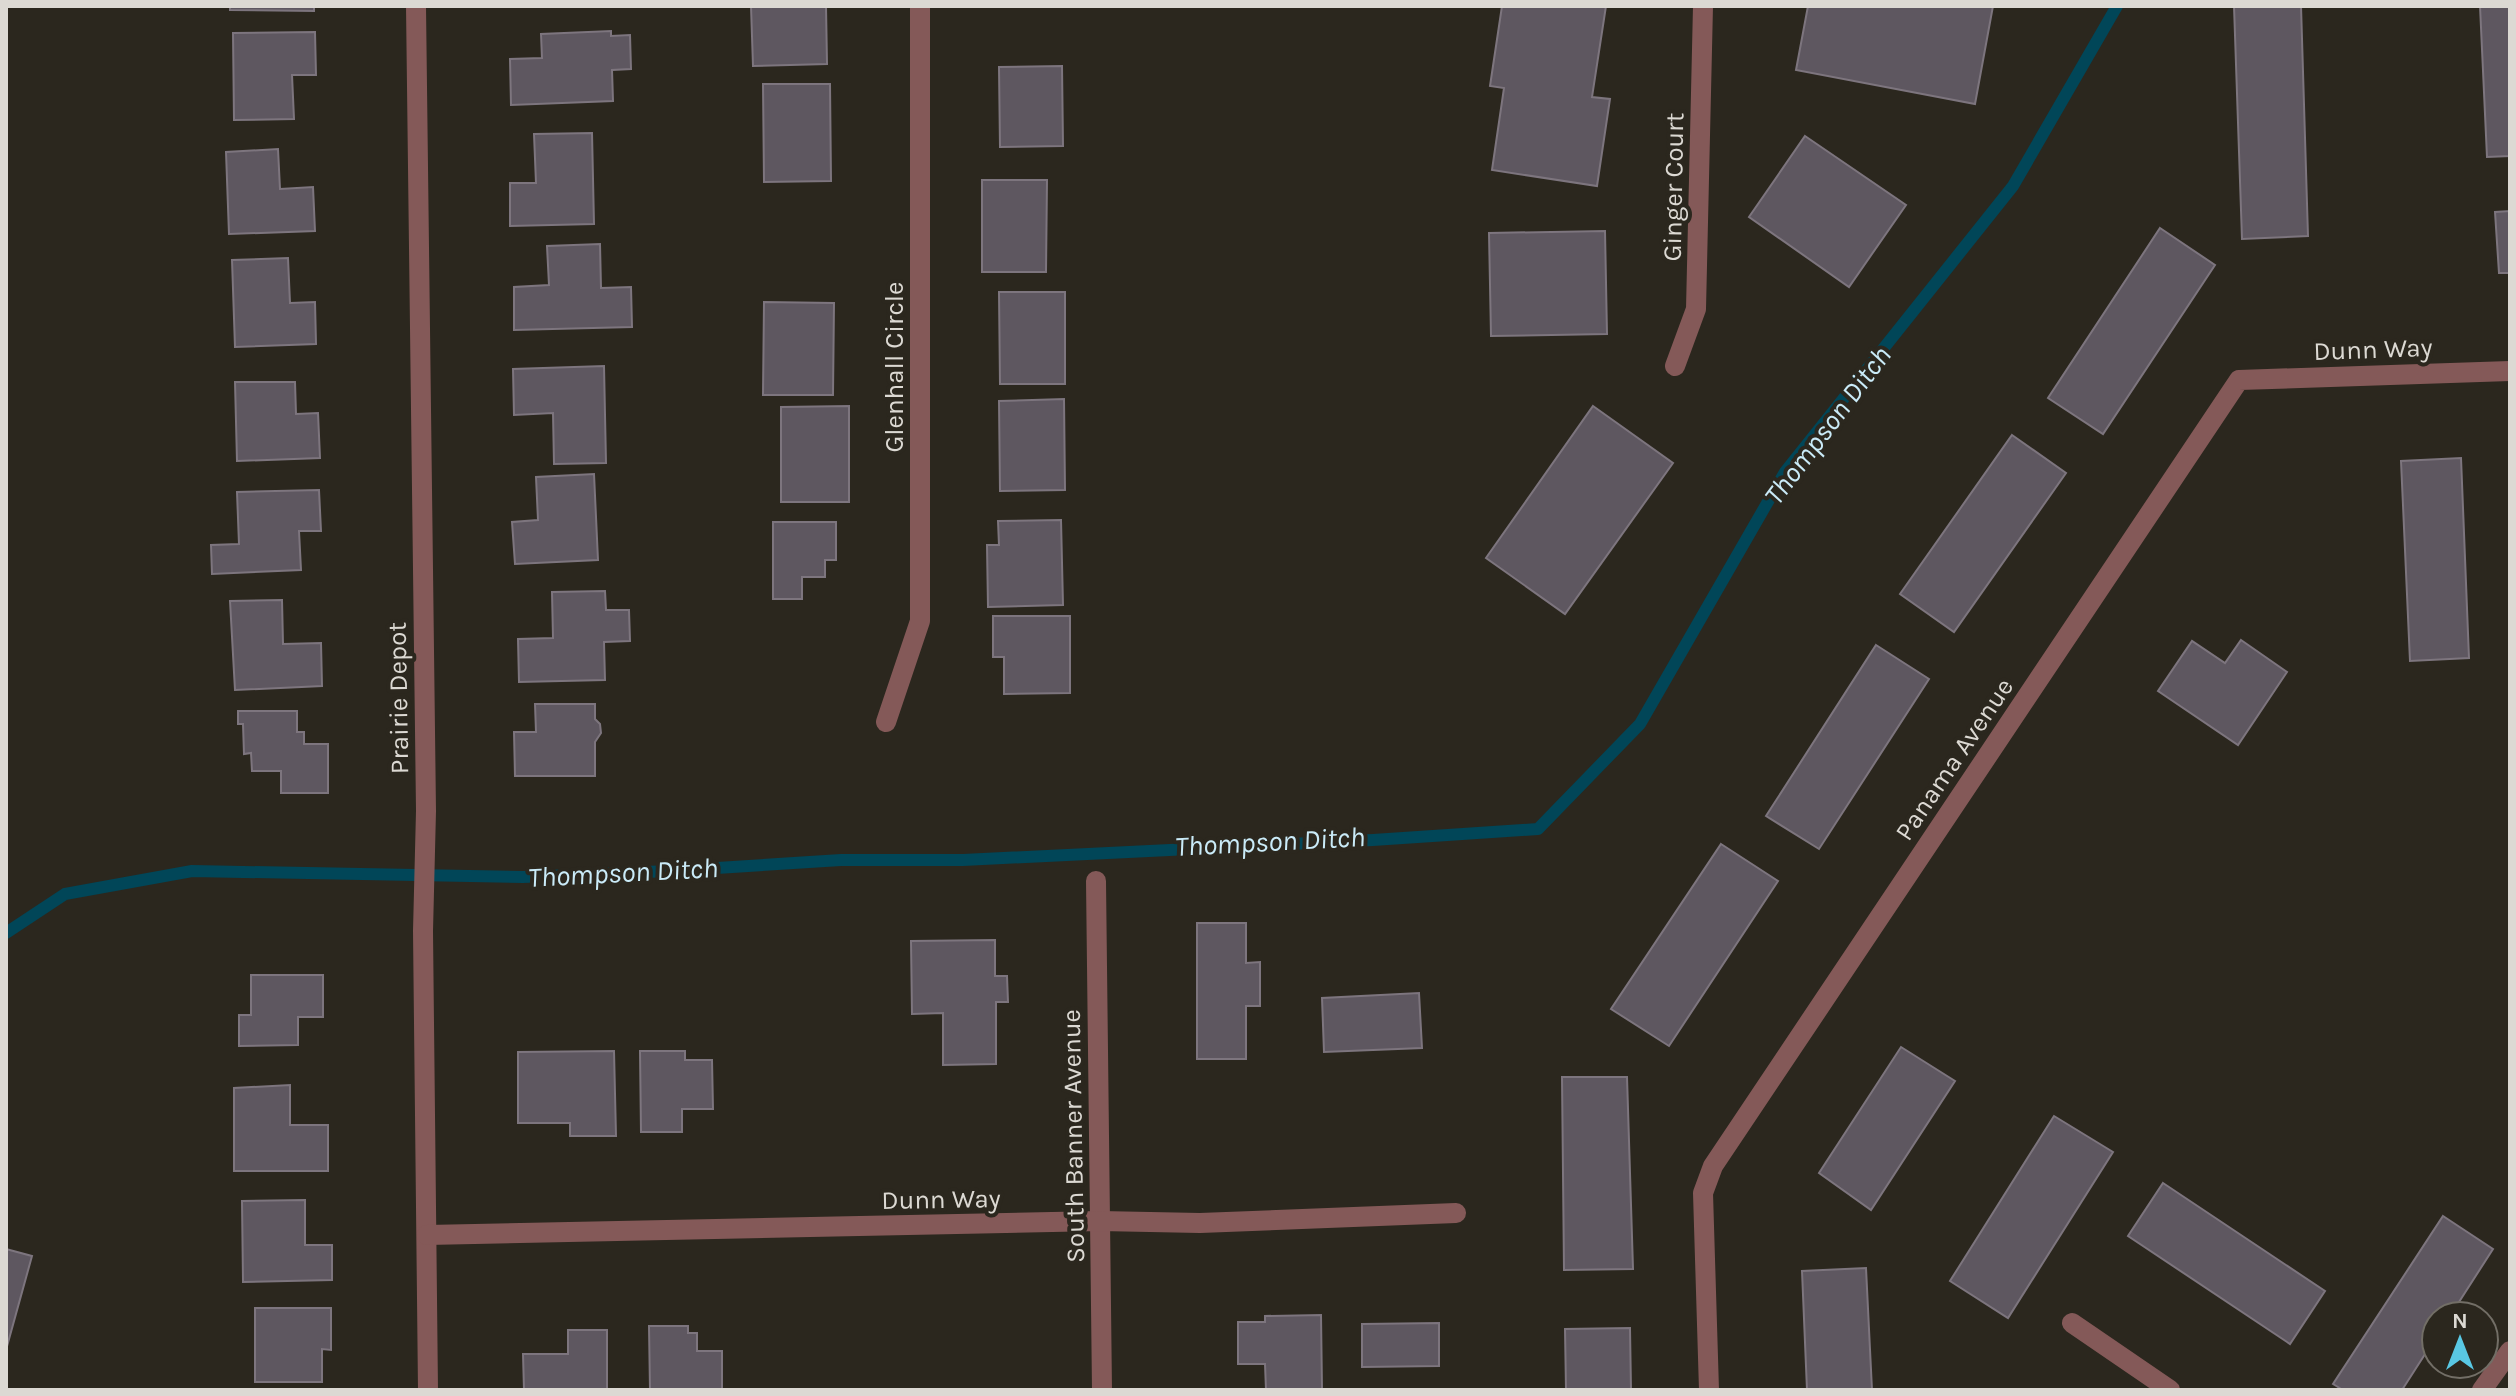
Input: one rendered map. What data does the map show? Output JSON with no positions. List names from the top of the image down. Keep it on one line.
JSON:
{"streets":{"street":["Ginger Court","Dunn Way","Glenhall Circle","Prairie Depot","Panama Avenue","South Banner Avenue"]},"crossings":[["Dunn Way","Prairie Depot"],["Dunn Way","Panama Avenue"],["Dunn Way","South Banner Avenue"]],"water":["Thompson Ditch"],"north":"top"}
